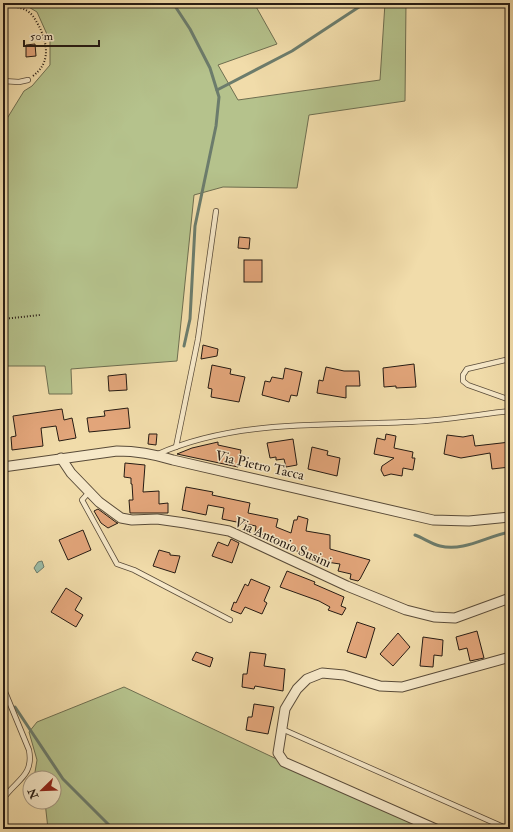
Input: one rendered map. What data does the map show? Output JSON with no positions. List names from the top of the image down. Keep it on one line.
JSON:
{"streets":{"street":["Via Pietro Tacca","Via Antonio Susini"]},"crossings":[["Via Pietro Tacca","Via Antonio Susini"]],"scale_bar":"50 m","north":"bottom left"}
